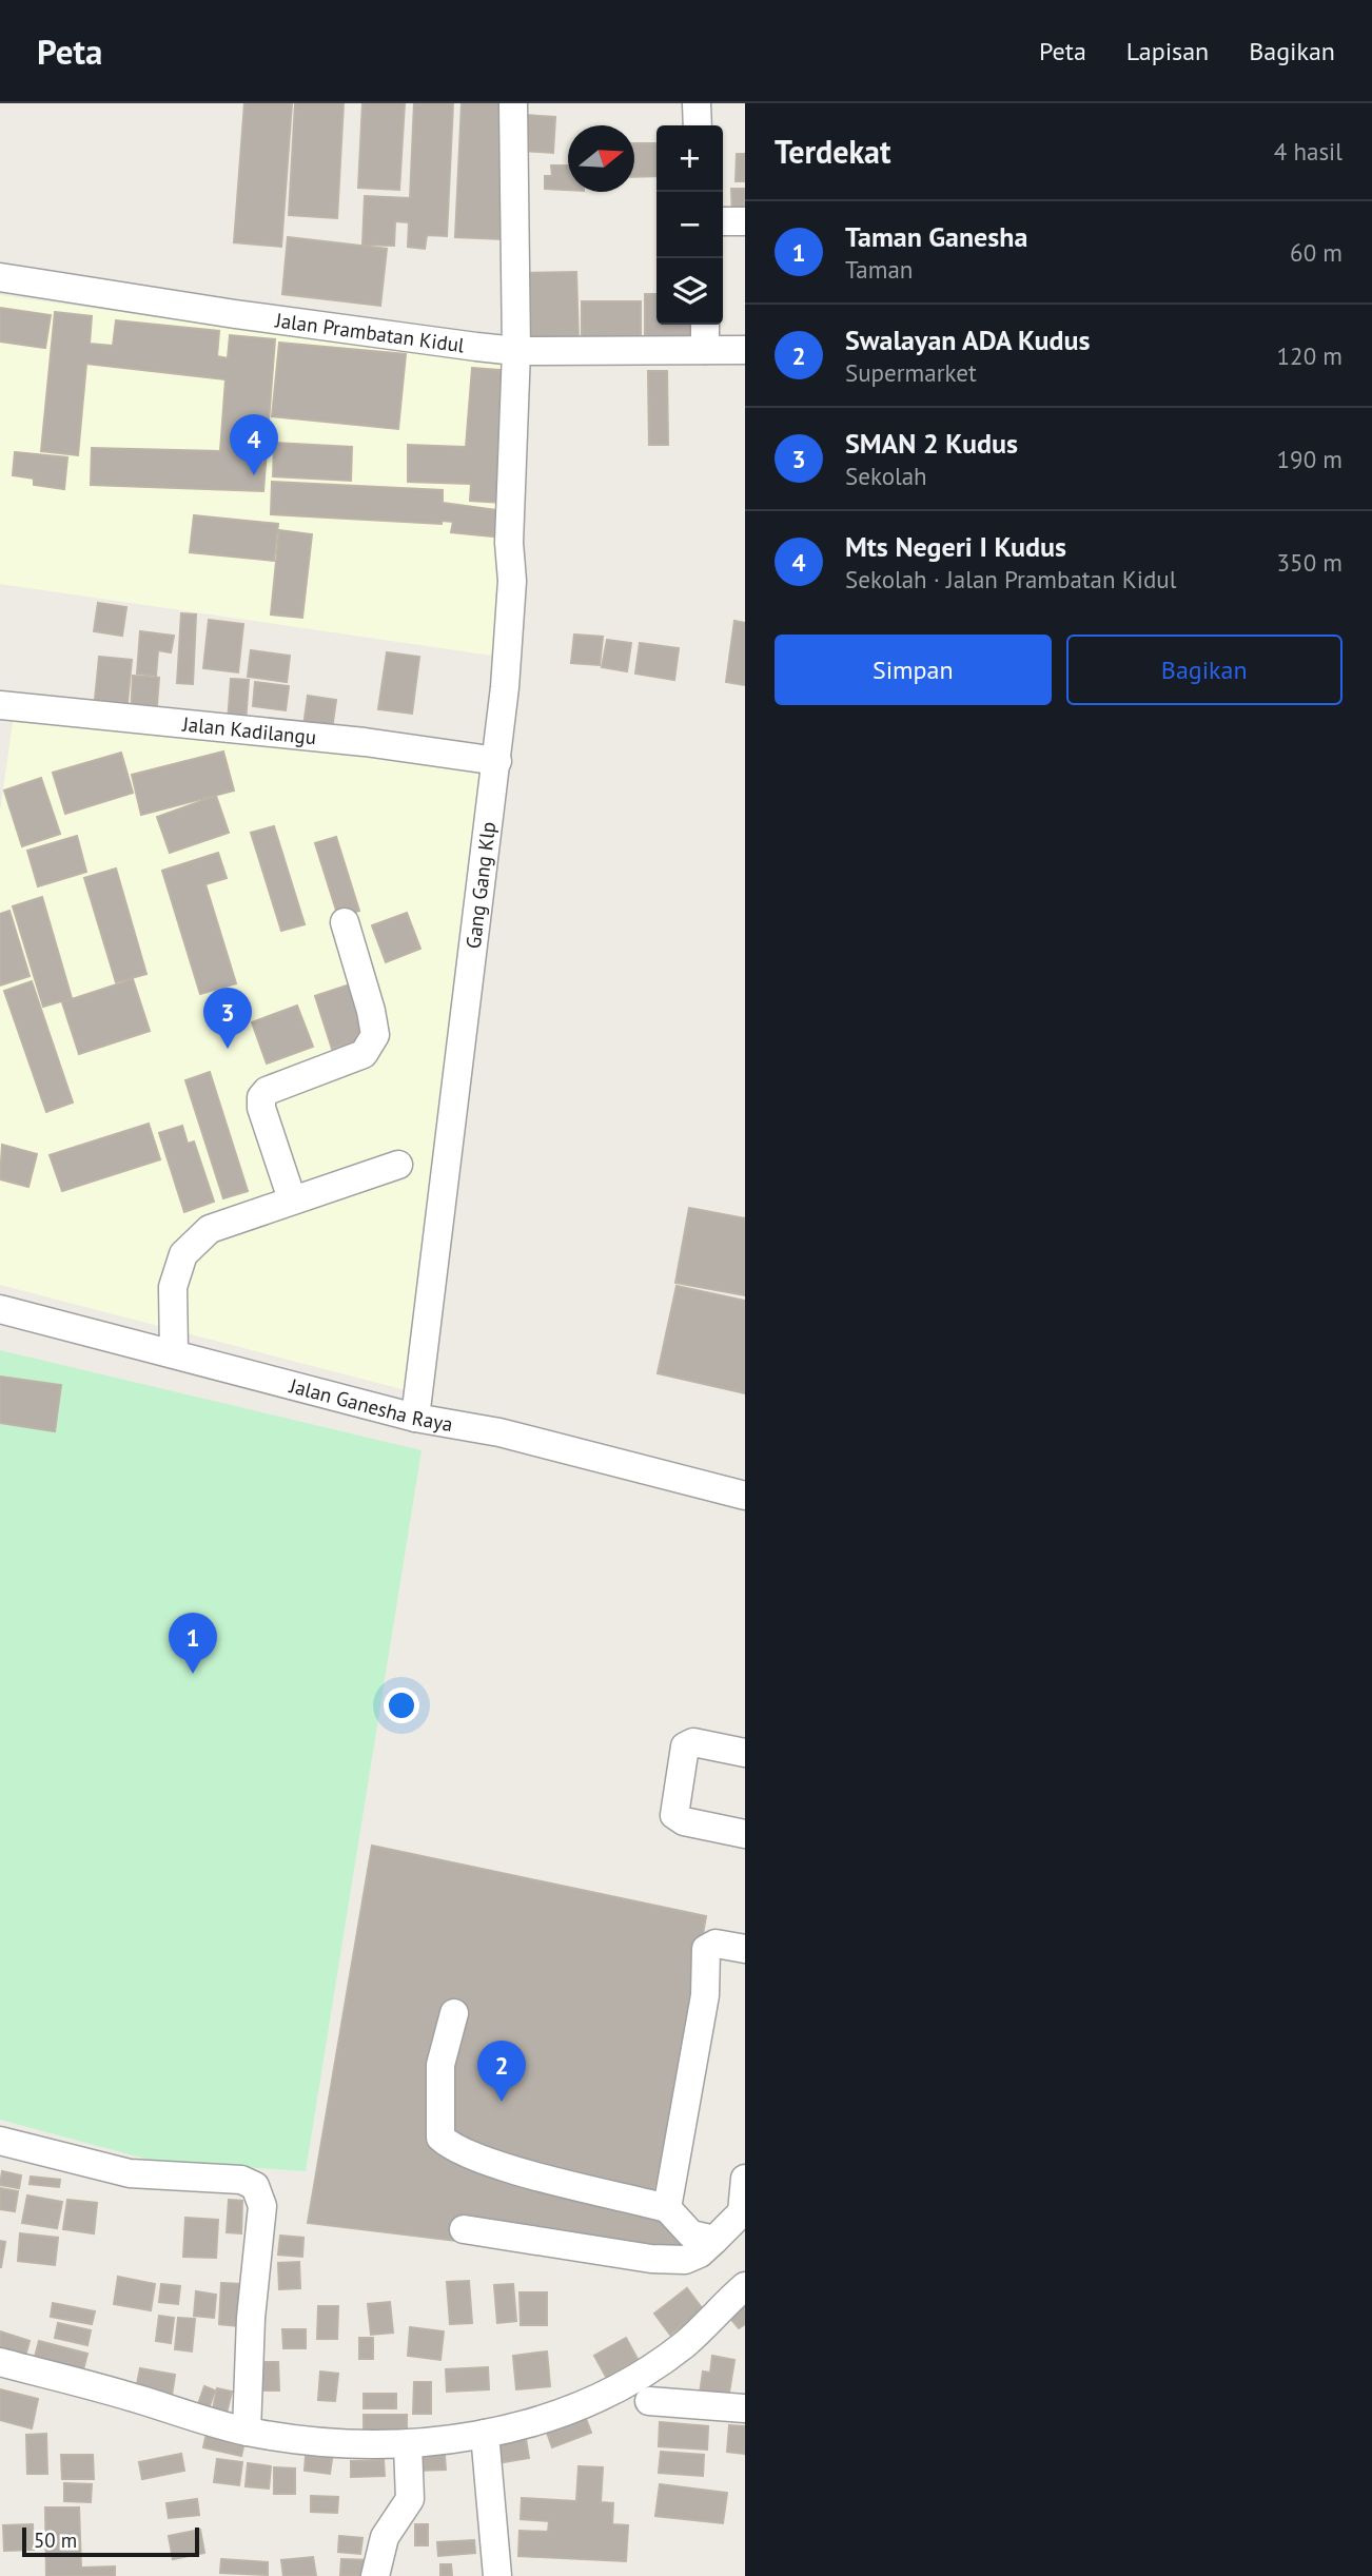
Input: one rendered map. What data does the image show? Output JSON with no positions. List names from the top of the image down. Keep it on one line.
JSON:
{"streets":{"street":["Jalan Prambatan Kidul","Jalan Kadilangu","Gang Gang Klp","Jalan Ganesha Raya"]},"crossings":[["Jalan Prambatan Kidul","Gang Gang Klp"],["Jalan Kadilangu","Gang Gang Klp"],["Gang Gang Klp","Jalan Ganesha Raya"]],"scale_bar":"50 m","north":"right","page":{"header":"Peta","nav":["Peta","Lapisan","Bagikan"],"heading":["Terdekat","4 hasil"],"map_buttons":["+","−"],"list":[{"mark":"1","name":"Taman Ganesha","note":"Taman","value":"60 m"},{"mark":"2","name":"Swalayan ADA Kudus","note":"Supermarket","value":"120 m"},{"mark":"3","name":"SMAN 2 Kudus","note":"Sekolah","value":"190 m"},{"mark":"4","name":"Mts Negeri I Kudus","note":"Sekolah · Jalan Prambatan Kidul","value":"350 m"}],"pins":["4","3","1","2"],"buttons":["Simpan","Bagikan"],"scale":"50 m"}}
